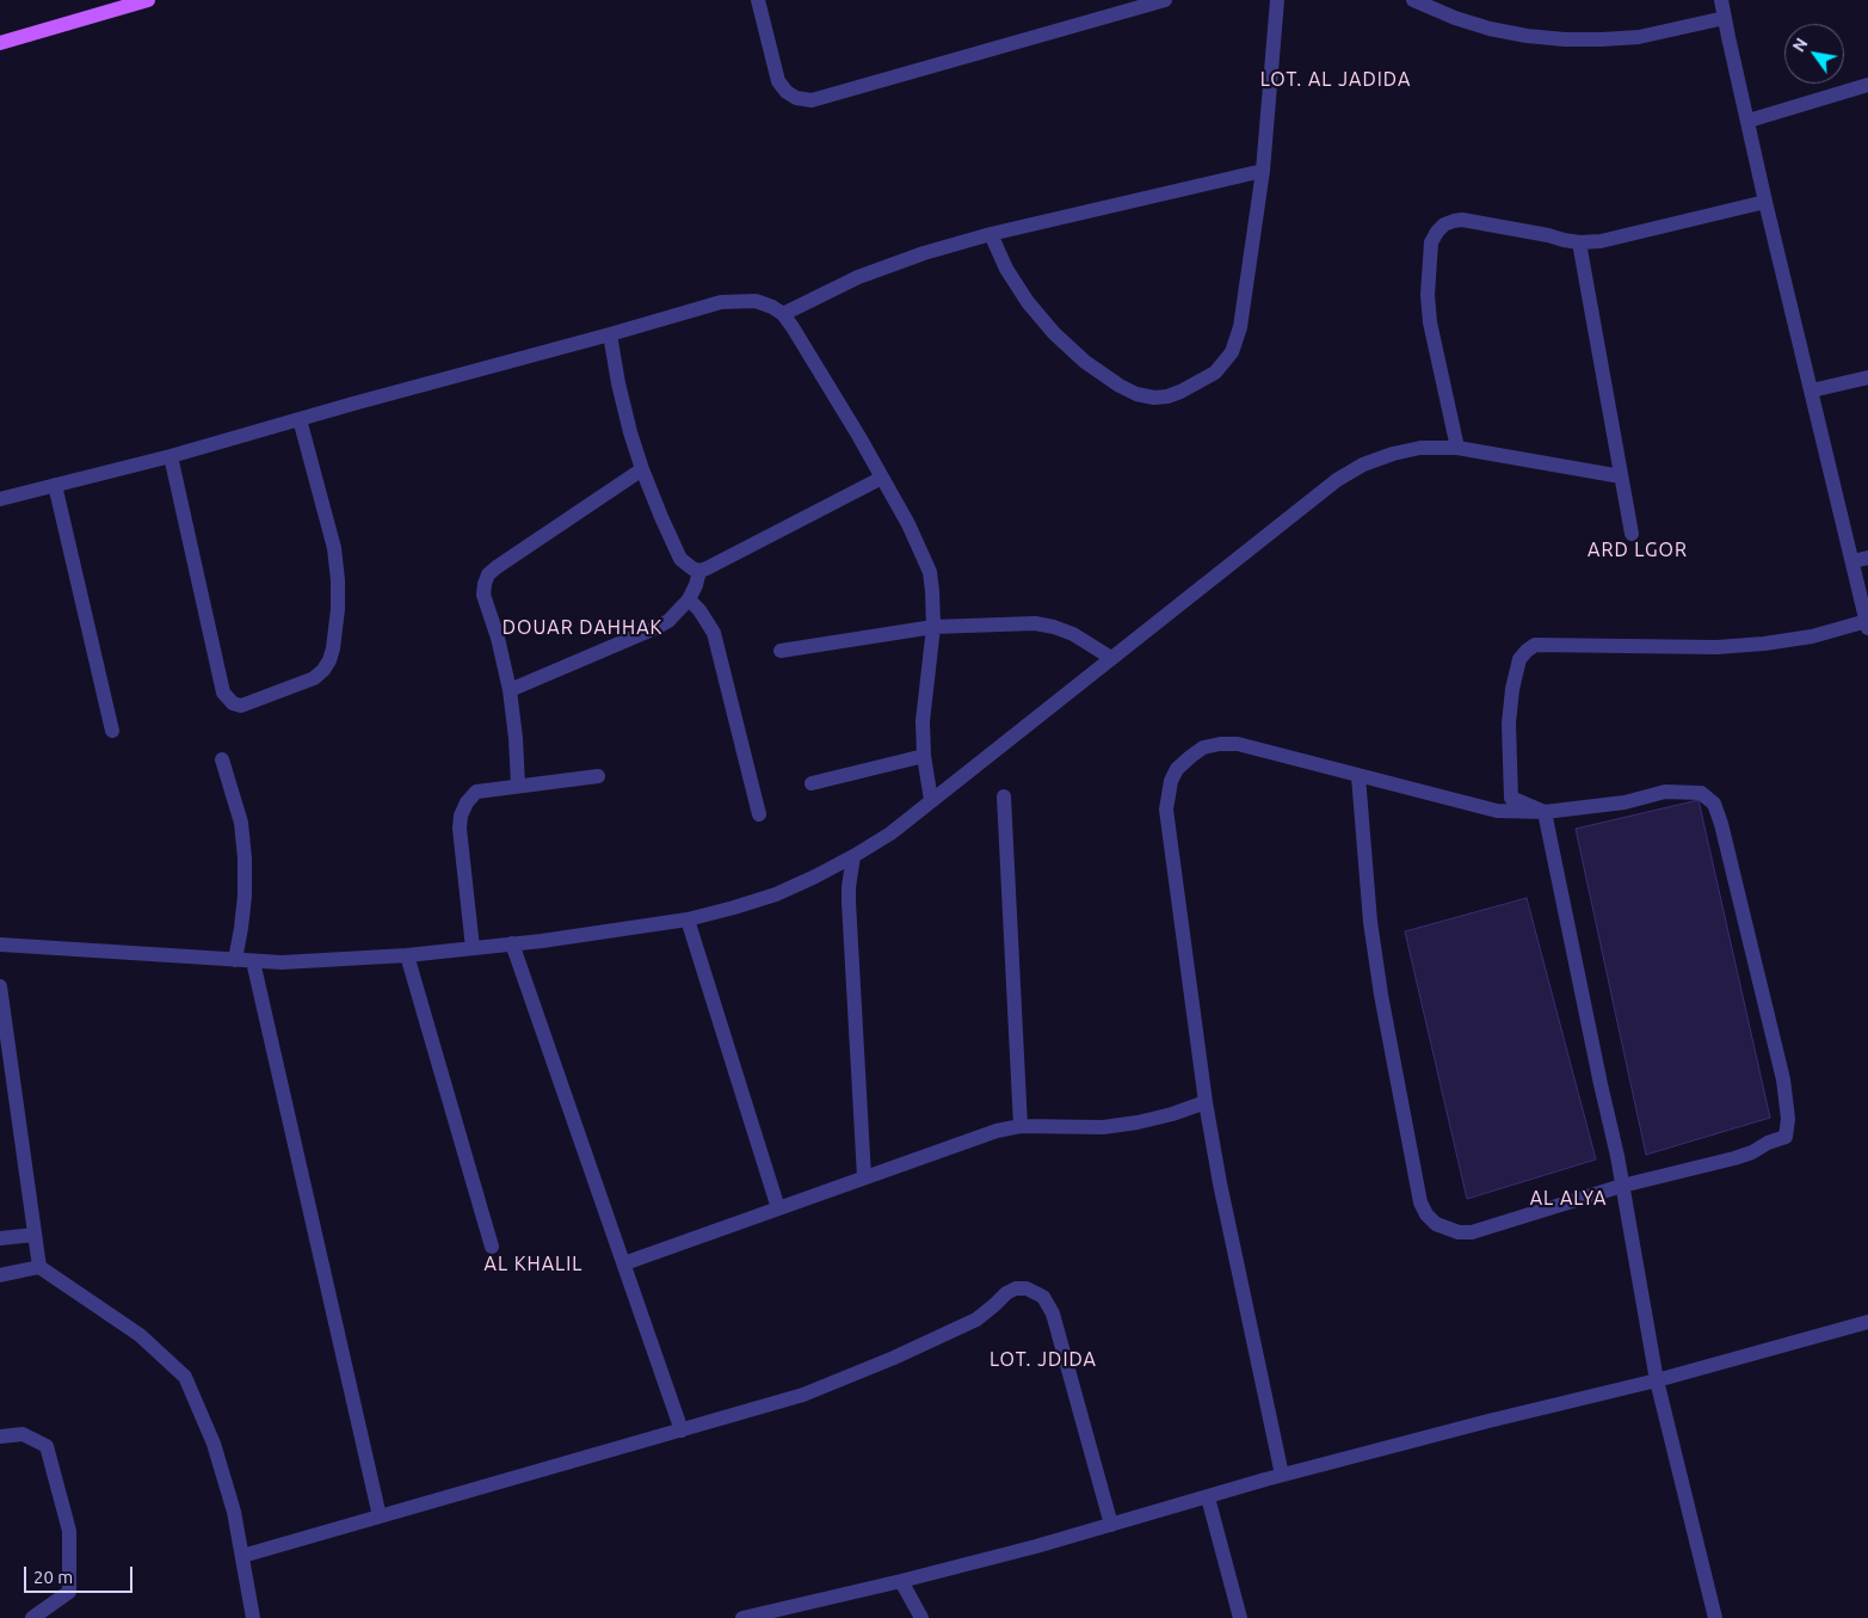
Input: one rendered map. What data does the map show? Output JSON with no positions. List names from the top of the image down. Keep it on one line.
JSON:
{"districts":["LOT. AL JADIDA","ARD LGOR","DOUAR DAHHAK","AL ALYA","AL KHALIL","LOT. JDIDA"],"scale_bar":"20 m","north":"top left"}
